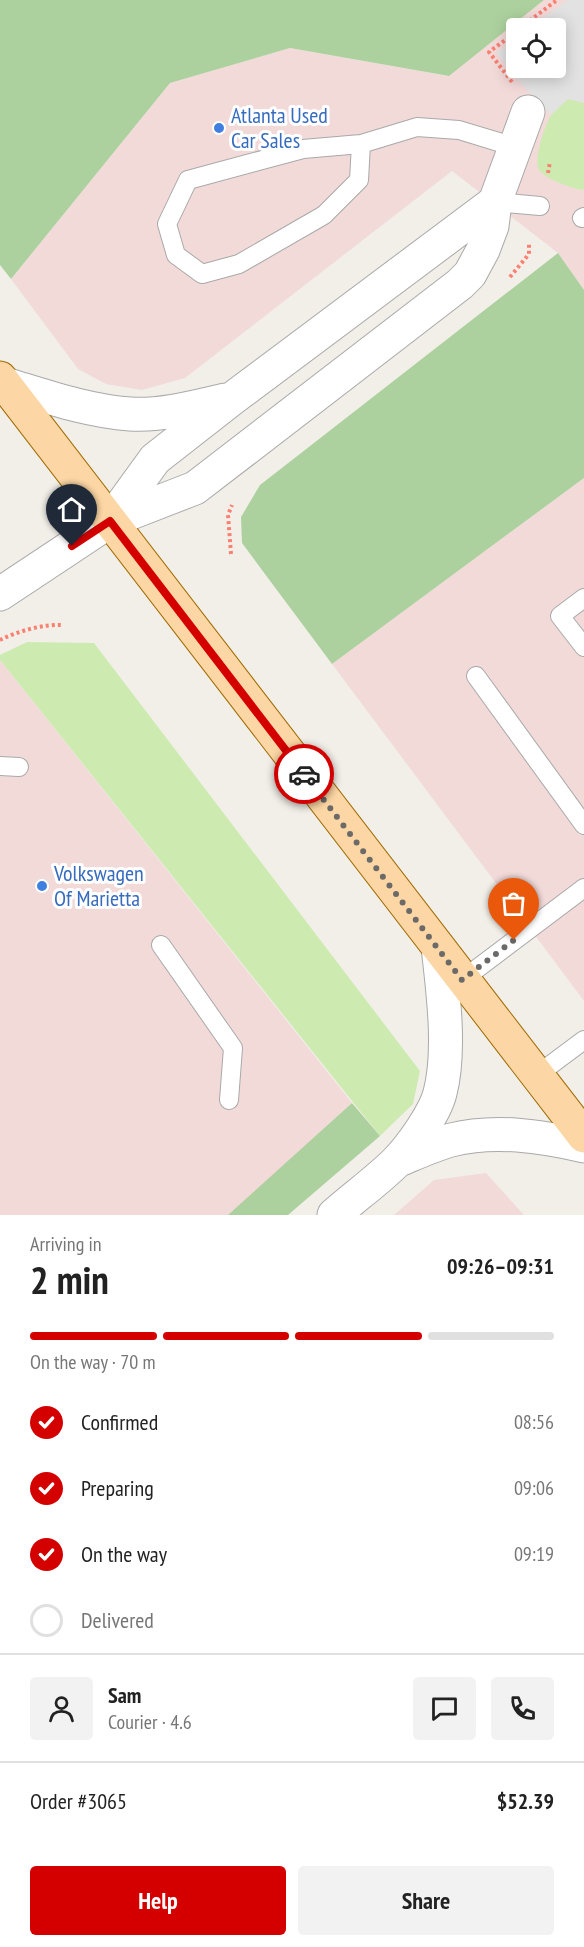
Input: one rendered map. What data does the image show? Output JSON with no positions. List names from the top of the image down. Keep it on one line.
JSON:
{"places":["Atlanta Used Car Sales","Volkswagen Of Marietta"],"page":{"heading":["2 min","Arriving in","09:26–09:31"],"panel":["Sam","Courier · 4.6","Order #3065","$52.39"],"bar":"On the way · 70 m","list":[["Confirmed","08:56"],["Preparing","09:06"],["On the way","09:19"],"Delivered"],"buttons":["Help","Share"]}}
